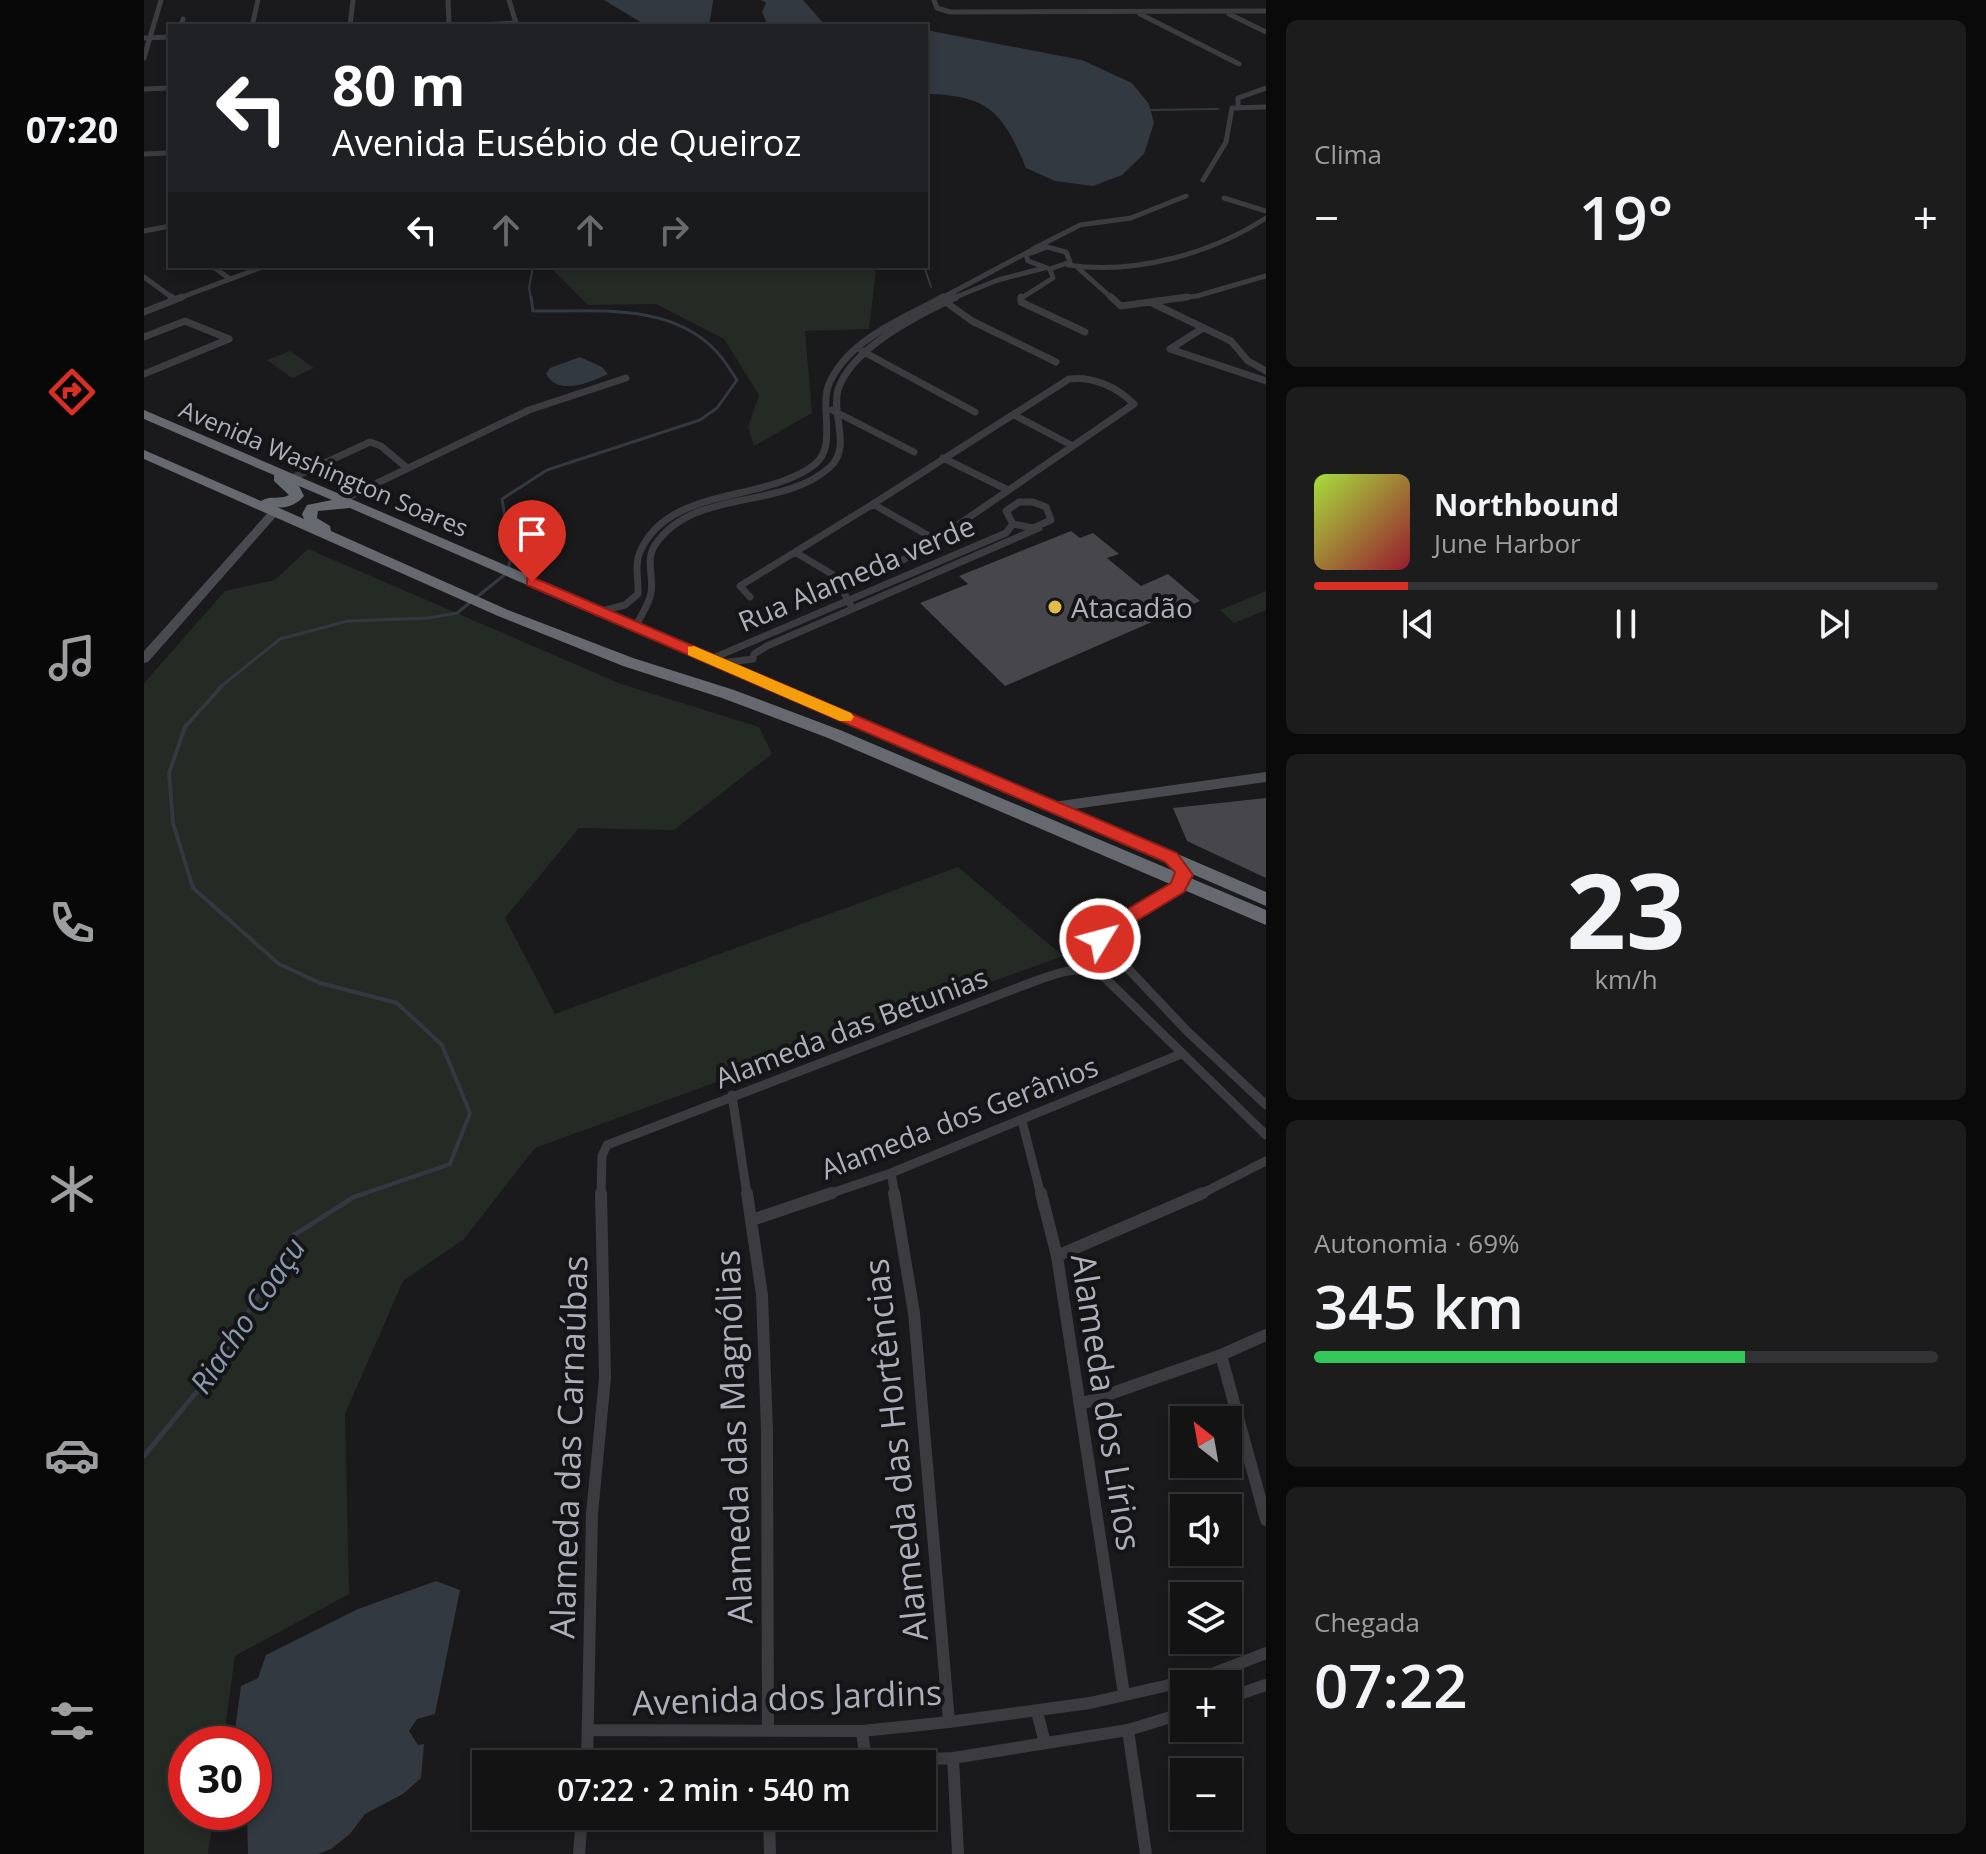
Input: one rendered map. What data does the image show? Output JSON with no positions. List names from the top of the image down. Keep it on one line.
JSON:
{"streets":{"highway":["Avenida Washington Soares"],"street":["Rua Alameda verde","Alameda das Betunias","Alameda dos Gerânios","Alameda dos Lírios","Alameda das Magnólias","Alameda das Carnaúbas","Alameda das Hortências","Avenida dos Jardins"]},"crossings":[["Avenida Washington Soares","Rua Alameda verde"],["Alameda das Betunias","Alameda dos Gerânios"],["Alameda das Betunias","Alameda das Magnólias"],["Alameda das Betunias","Alameda das Carnaúbas"],["Alameda dos Gerânios","Alameda dos Lírios"],["Alameda dos Gerânios","Alameda das Magnólias"],["Alameda dos Gerânios","Alameda das Hortências"],["Alameda dos Lírios","Avenida dos Jardins"],["Alameda das Magnólias","Avenida dos Jardins"],["Alameda das Carnaúbas","Avenida dos Jardins"],["Alameda das Hortências","Avenida dos Jardins"]],"water":["Riacho Coaçu"],"places":["Atacadão"],"north":"top left","page":{"tabs":"07:20","tile":["Clima",["23","km/h"],["Autonomia · 69%","345 km"],["Chegada","07:22"]],"turn":["80 m","Avenida Eusébio de Queiroz"],"heat":["−","19°","+"],"song":["Northbound","June Harbor"],"map_buttons":["+","−"],"limit":"30","trip":"07:22 · 2 min · 540 m"}}
